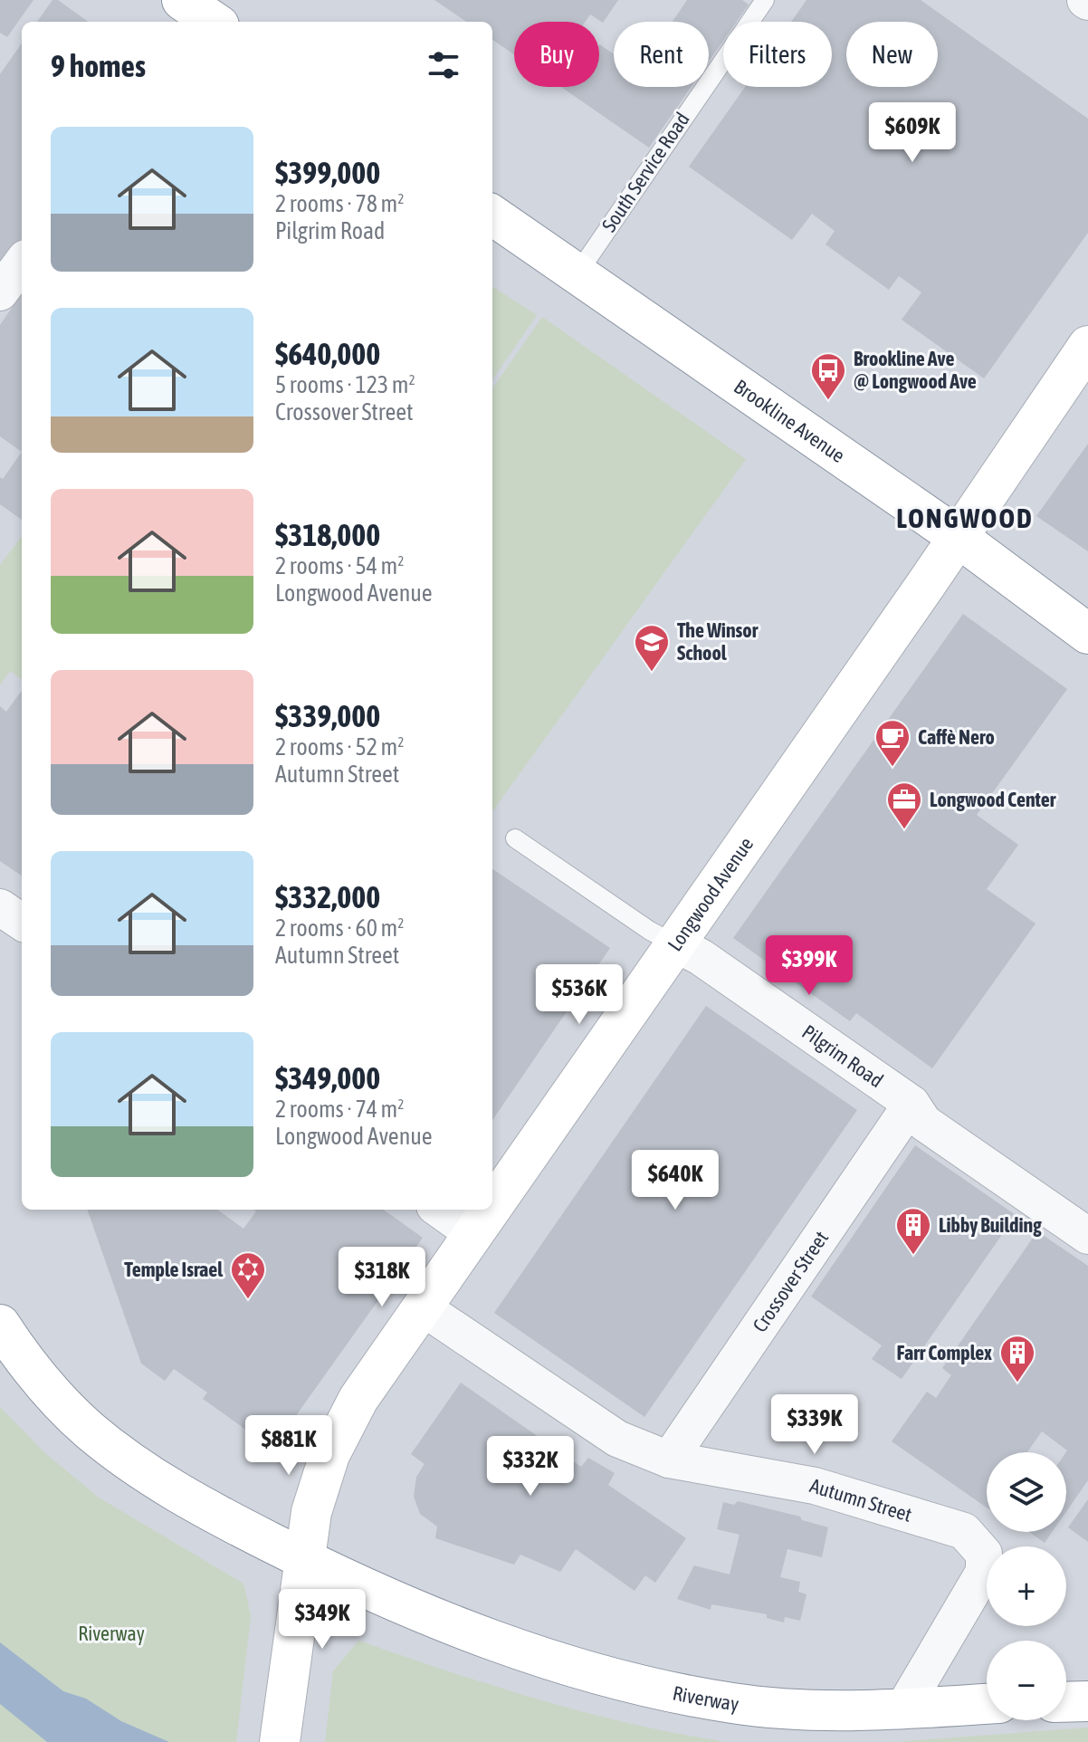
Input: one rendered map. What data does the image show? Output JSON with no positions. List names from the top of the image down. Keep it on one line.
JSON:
{"streets":{"main road":["Brookline Avenue","Longwood Avenue","Riverway"],"street":["Pilgrim Road","Crossover Street","Autumn Street"],"lane":["South Service Road"]},"crossings":[["South Service Road","Brookline Avenue"],["Brookline Avenue","Longwood Avenue"],["Longwood Avenue","Pilgrim Road"],["Longwood Avenue","Autumn Street"],["Longwood Avenue","Riverway"],["Pilgrim Road","Crossover Street"],["Crossover Street","Autumn Street"],["Autumn Street","Riverway"]],"districts":["LONGWOOD"],"parks":["Riverway"],"places":{"bus stop":["Brookline Ave @ Longwood Ave"],"school or university":["The Winsor School"],"cafe":["Caffè Nero"],"office":["Longwood Center"],"building":["Libby Building","Farr Complex"],"synagogue":["Temple Israel"]},"page":{"chip":["Buy","Rent","Filters","New"],"heading":"9 homes","price":["$609K","$399K","$536K","$640K","$318K","$339K","$881K","$332K","$349K"],"list":[{"name":"$399,000","note":"2 rooms · 78 m² · Pilgrim Road"},{"name":"$640,000","note":"5 rooms · 123 m² · Crossover Street"},{"name":"$318,000","note":"2 rooms · 54 m² · Longwood Avenue"},{"name":"$339,000","note":"2 rooms · 52 m² · Autumn Street"},{"name":"$332,000","note":"2 rooms · 60 m² · Autumn Street"},{"name":"$349,000","note":"2 rooms · 74 m² · Longwood Avenue"}],"map_buttons":["+","−"]}}
